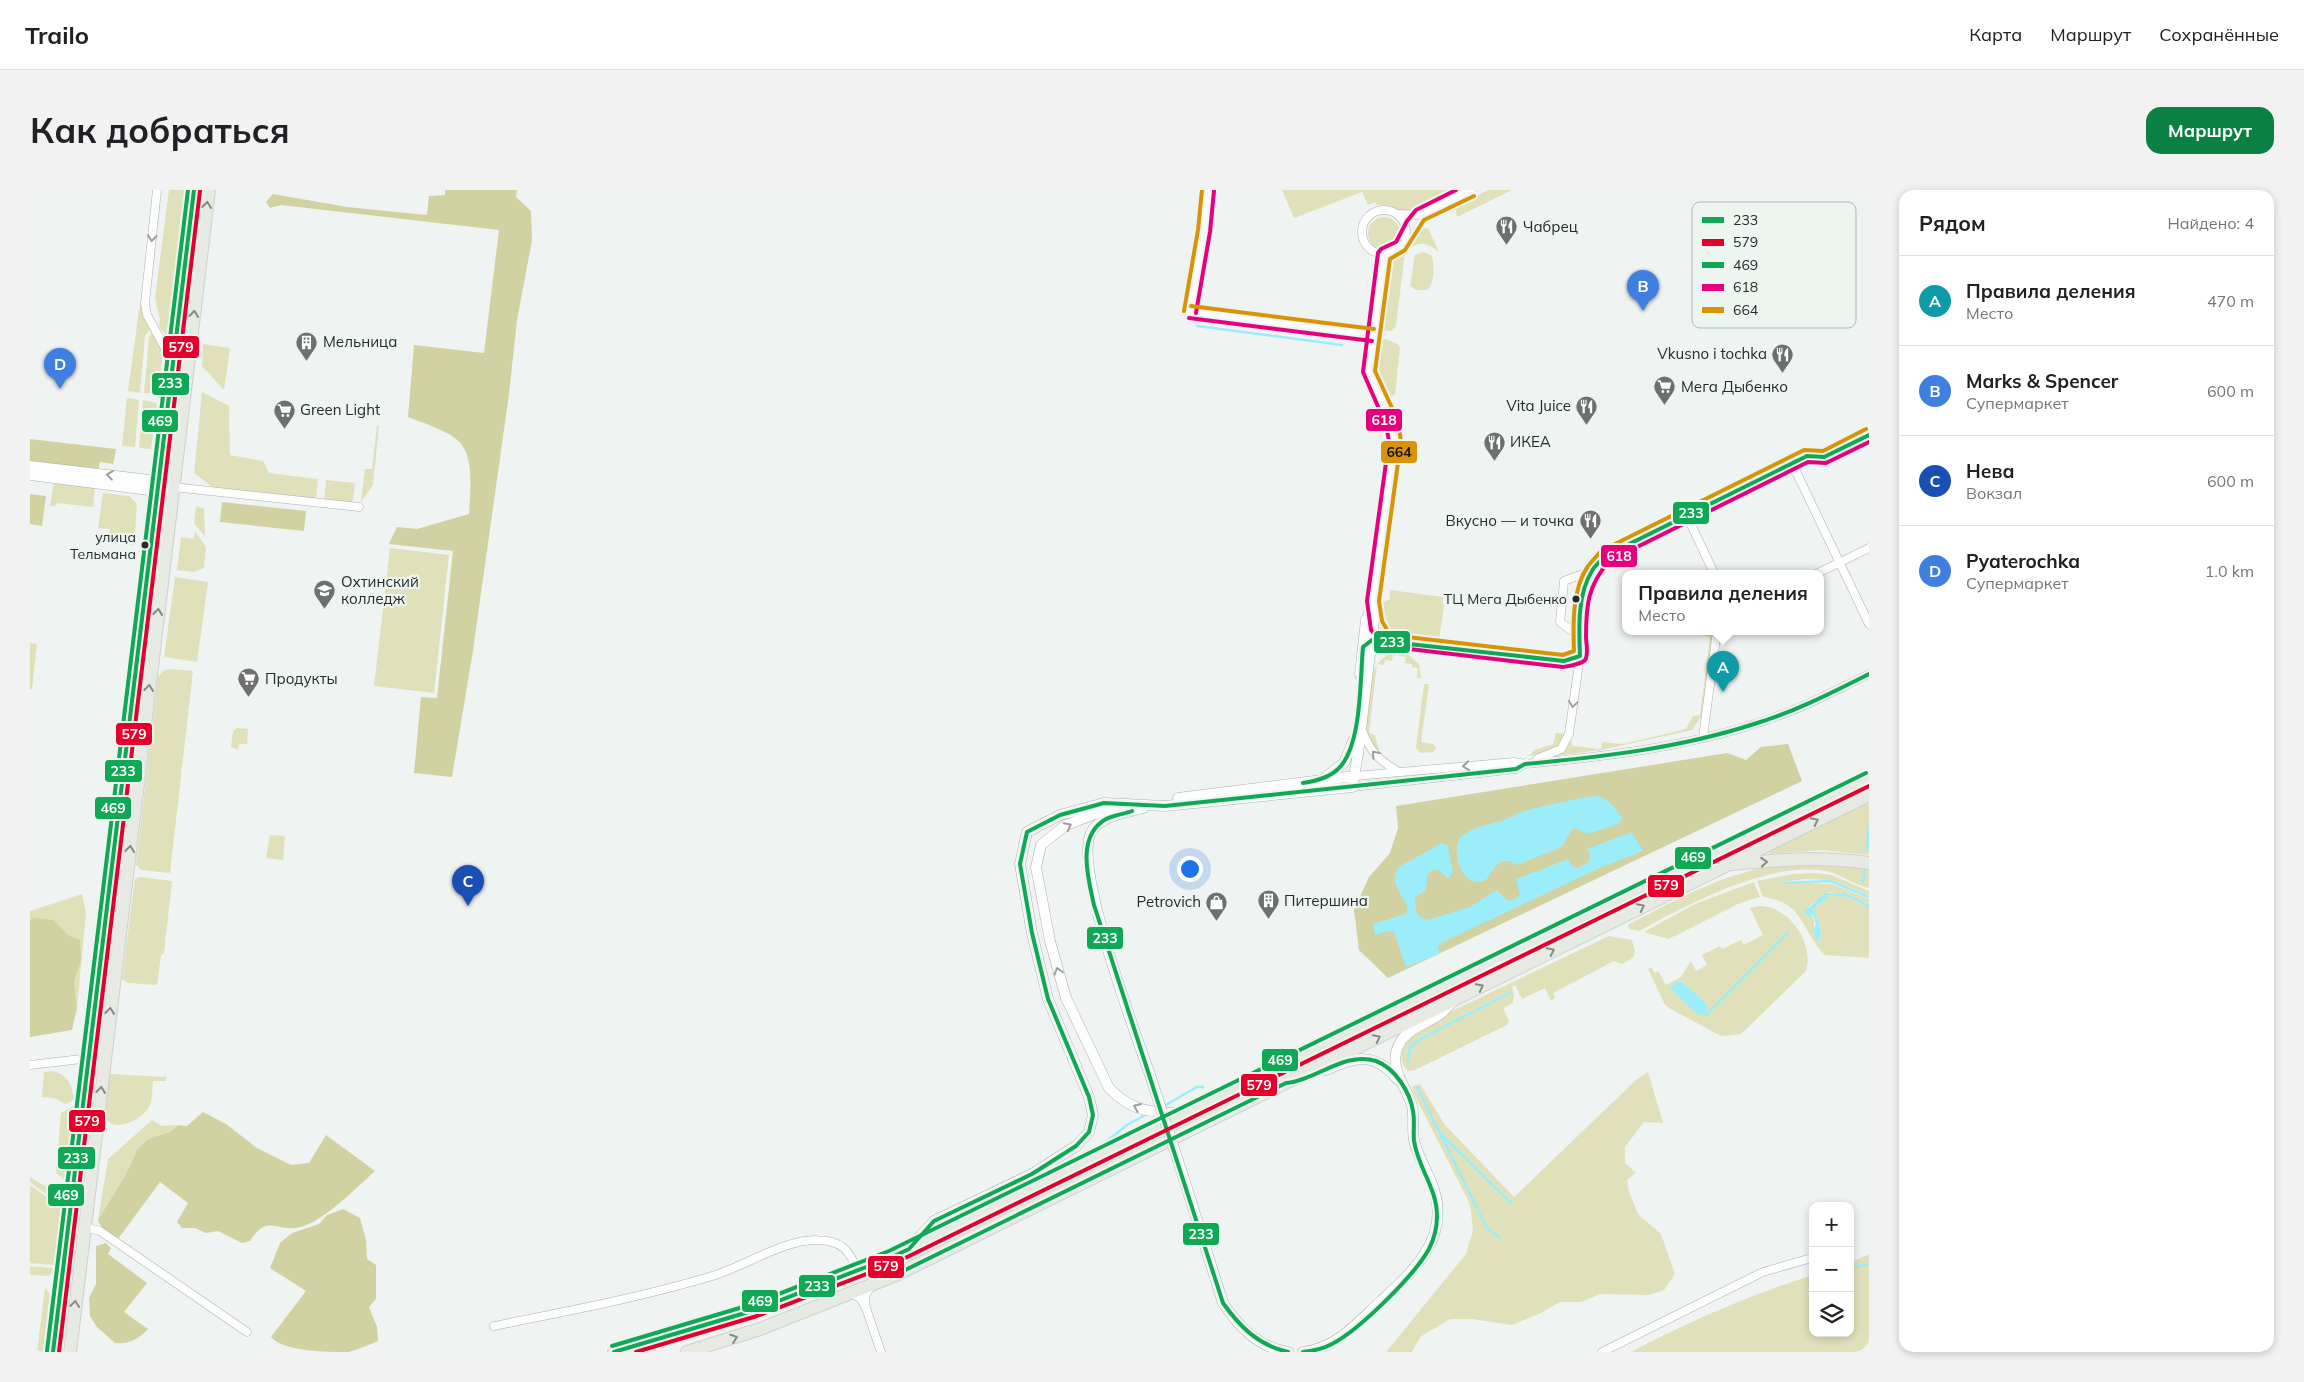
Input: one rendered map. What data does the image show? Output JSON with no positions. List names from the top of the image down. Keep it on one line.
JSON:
{"places":{"restaurant":["Чабрец","Vkusno i tochka","Vita Juice","ИКЕА","Вкусно — и точка"],"building":["Мельница","Питершина"],"supermarket":["Мега Дыбенко","Green Light","Продукты"],"other":["улица Тельмана","ТЦ Мега Дыбенко"],"school or university":["Охтинский колледж"],"shop":["Petrovich"]},"lines":["transit line 233","transit line 469","transit line 618","transit line 664","transit line 579"],"legend":["233","579","469","618","664"],"page":{"header":"Trailo","nav":["Карта","Маршрут","Сохранённые"],"buttons":"Маршрут","title":"Как добраться","heading":["Рядом","Найдено: 4"],"list":[{"mark":"A","name":"Правила деления","note":"Место","value":"470 m"},{"mark":"B","name":"Marks & Spencer","note":"Супермаркет","value":"600 m"},{"mark":"C","name":"Нева","note":"Вокзал","value":"600 m"},{"mark":"D","name":"Pyaterochka","note":"Супермаркет","value":"1.0 km"}],"pins":["B","D","A","C"],"popup":["Правила деления","Место"],"map_buttons":["+","−"]}}
